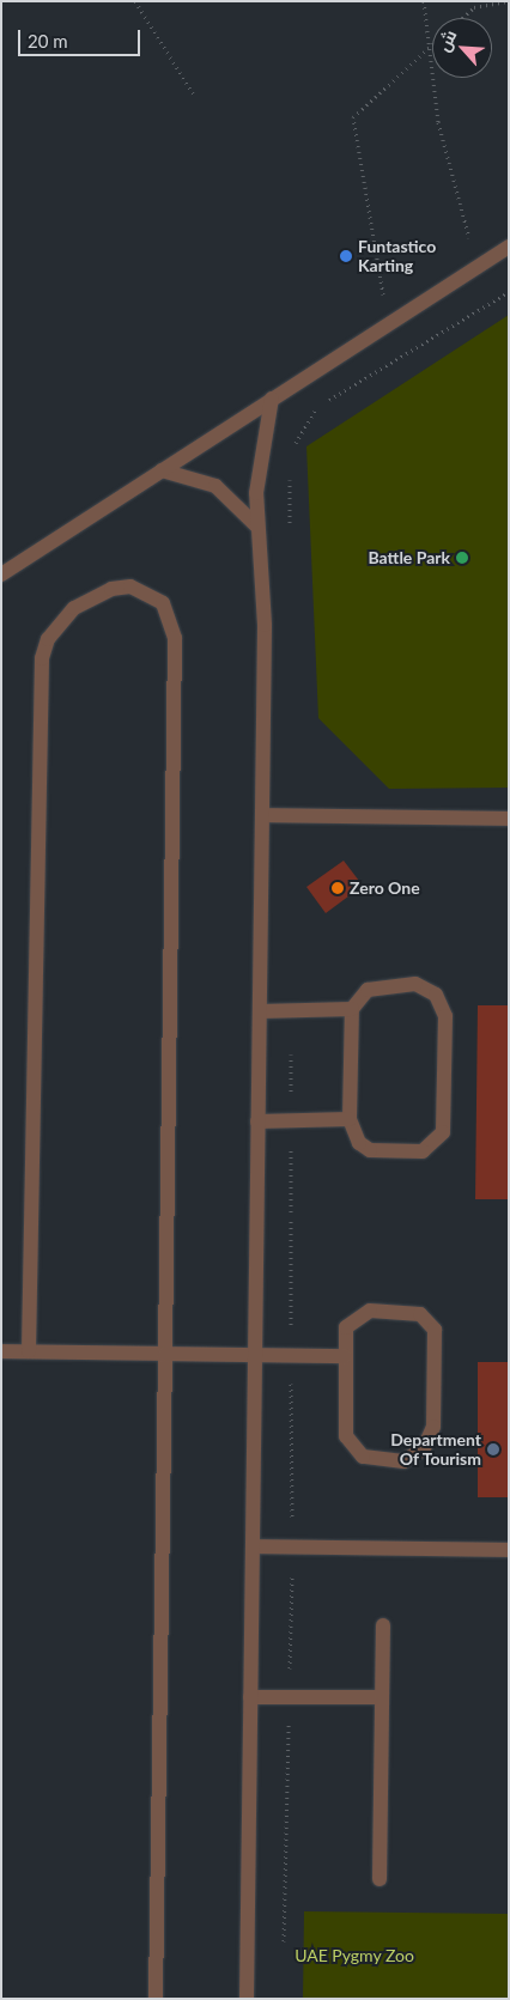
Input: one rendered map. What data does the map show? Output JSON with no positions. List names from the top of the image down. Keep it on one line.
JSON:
{"parks":["UAE Pygmy Zoo"],"places":["Funtastico Karting","Battle Park","Zero One","Department Of Tourism"],"scale_bar":"20 m","north":"top left"}
